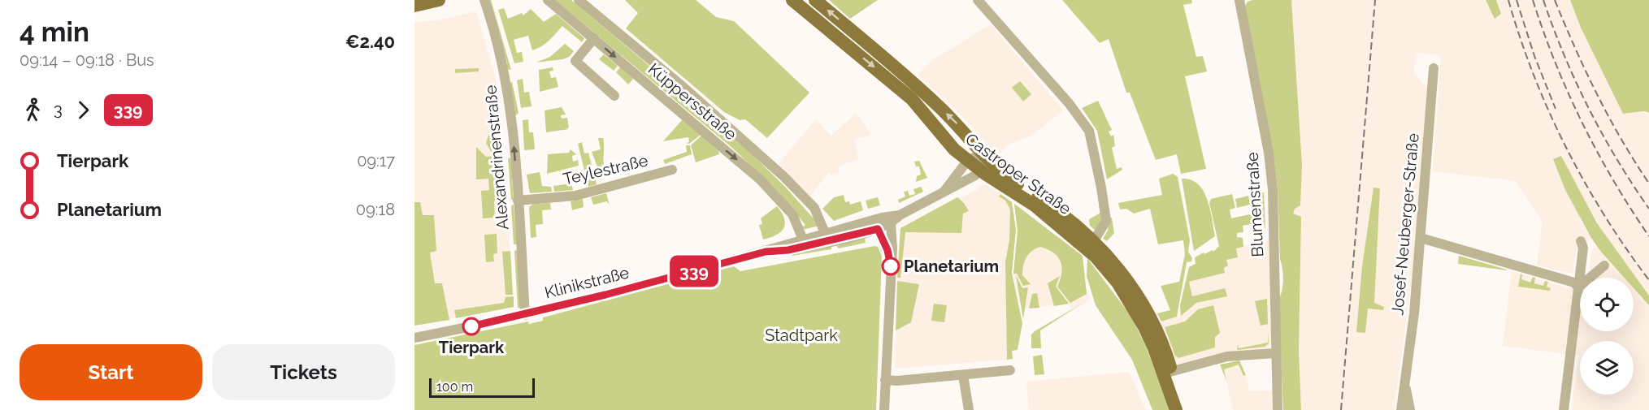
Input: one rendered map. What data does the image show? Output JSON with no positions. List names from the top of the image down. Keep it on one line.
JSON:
{"streets":{"main road":["Castroper Straße"],"street":["Küppersstraße","Alexandrinenstraße","Teylestraße","Blumenstraße","Josef-Neuberger-Straße","Klinikstraße"]},"crossings":[["Küppersstraße","Klinikstraße"],["Alexandrinenstraße","Teylestraße"],["Alexandrinenstraße","Klinikstraße"],["Castroper Straße","Klinikstraße"]],"one_way":["Alexandrinenstraße"],"parks":["Stadtpark"],"places":["Planetarium","Tierpark"],"lines":["bus line 339"],"scale_bar":"100 m","page":{"heading":["4 min","09:14 – 09:18 · Bus","€2.40"],"on_map":"339","legs":["3","339"],"list":[{"name":"Tierpark","value":"09:17"},{"name":"Planetarium","value":"09:18"}],"buttons":["Start","Tickets"],"scale":"100 m"}}
